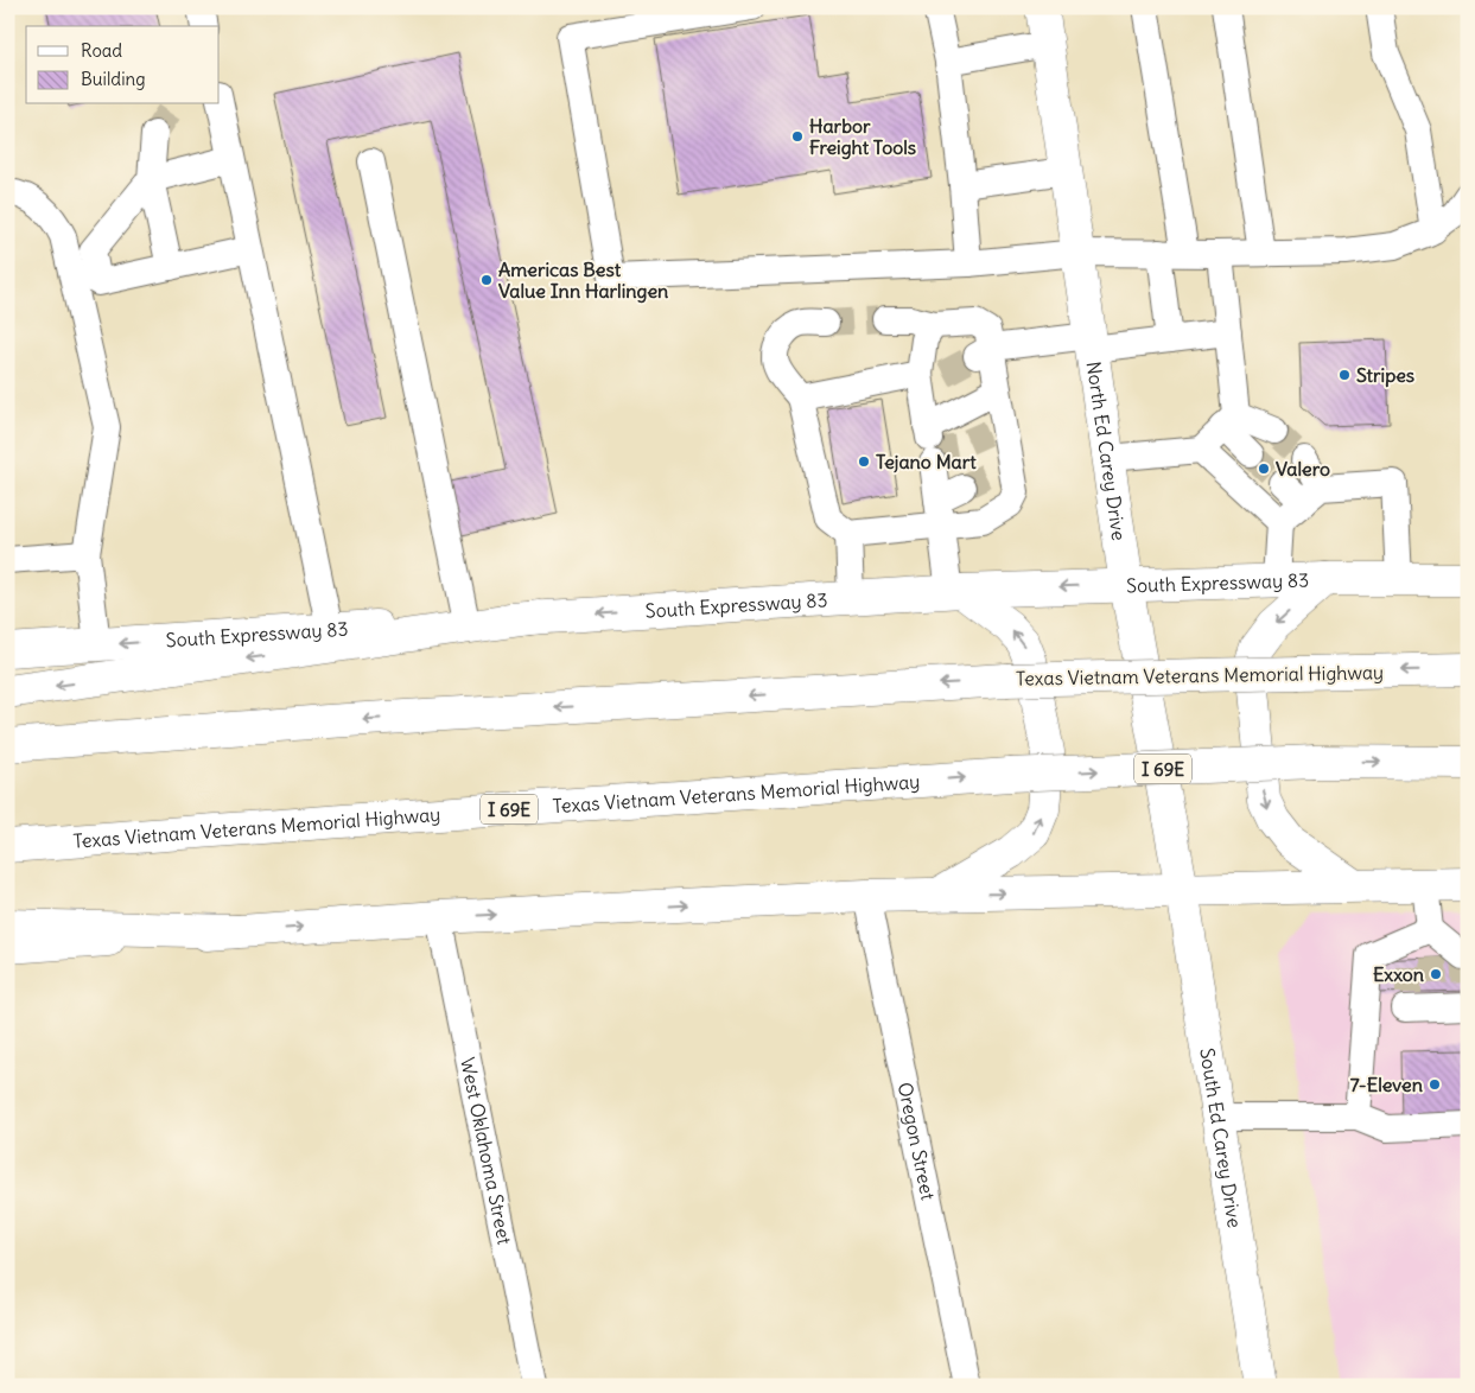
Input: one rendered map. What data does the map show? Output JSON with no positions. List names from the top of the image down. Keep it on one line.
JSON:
{"streets":{"main road":["North Ed Carey Drive","South Expressway 83","Texas Vietnam Veterans Memorial Highway","I 69E","South Ed Carey Drive"],"street":["Oregon Street","West Oklahoma Street"]},"crossings":[["North Ed Carey Drive","South Expressway 83"],["North Ed Carey Drive","South Ed Carey Drive"]],"places":["Harbor Freight Tools","Americas Best Value Inn Harlingen","Stripes","Tejano Mart","Valero","Exxon","7-Eleven"],"legend":["Road","Building"]}
